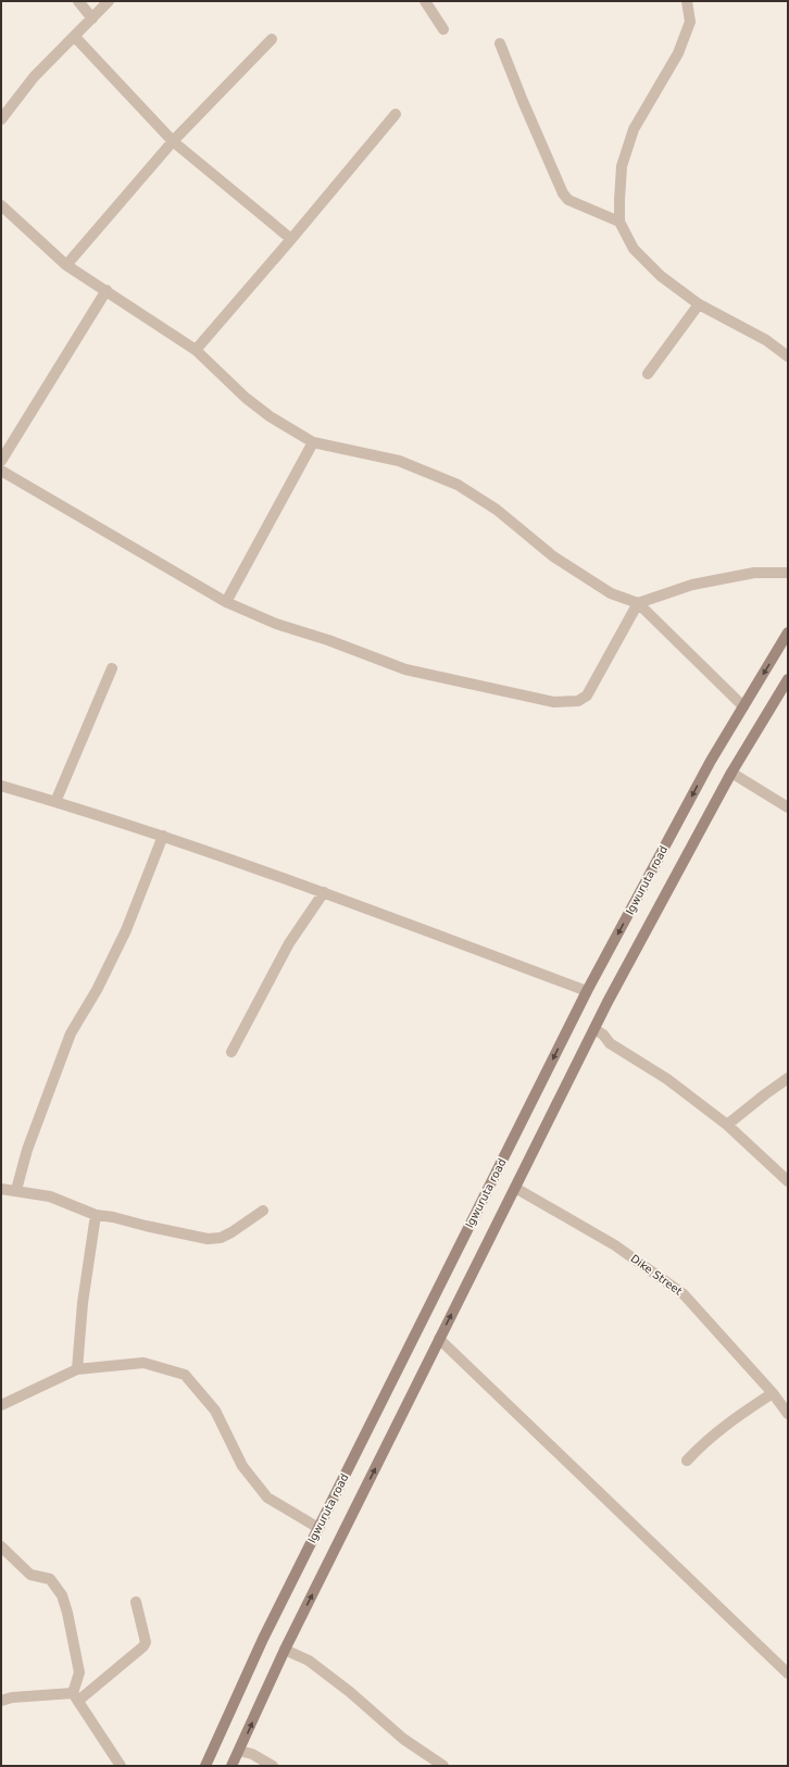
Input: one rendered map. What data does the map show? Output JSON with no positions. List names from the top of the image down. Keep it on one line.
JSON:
{"streets":{"main road":["Igwuruta road"],"street":["Dike Street"]}}
